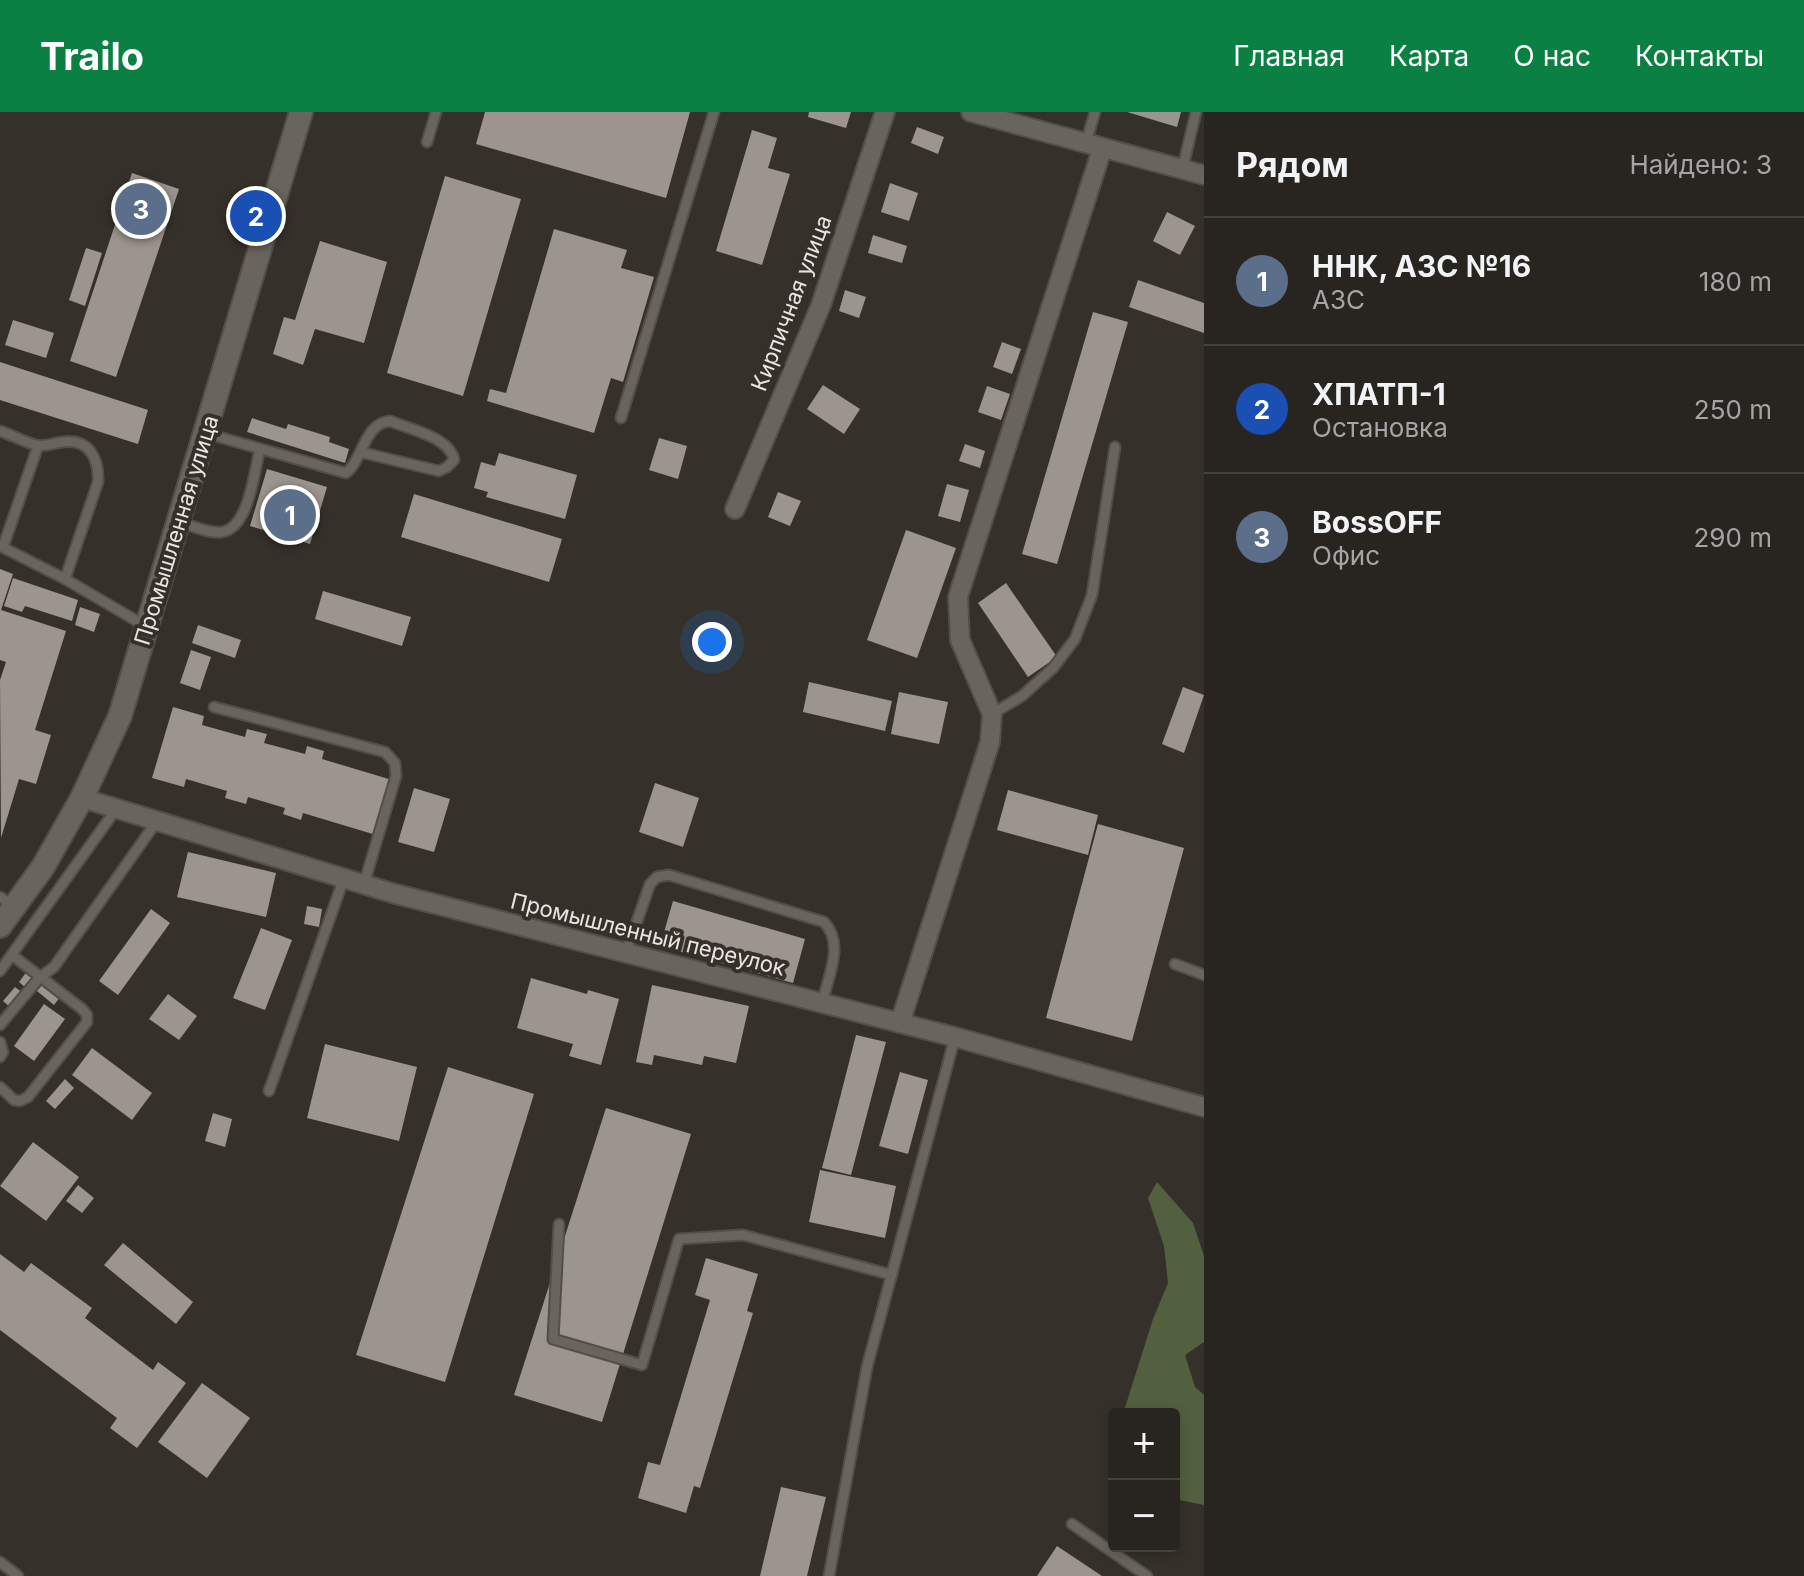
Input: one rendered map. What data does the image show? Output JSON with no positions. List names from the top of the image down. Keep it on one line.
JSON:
{"streets":{"street":["Кирпичная улица","Промышленная улица","Промышленный переулок"]},"crossings":[["Промышленная улица","Промышленный переулок"]],"page":{"header":"Trailo","nav":["Главная","Карта","О нас","Контакты"],"heading":["Рядом","Найдено: 3"],"pins":["3","2","1"],"list":[{"mark":"1","name":"ННК, АЗС №16","note":"АЗС","value":"180 m"},{"mark":"2","name":"ХПАТП-1","note":"Остановка","value":"250 m"},{"mark":"3","name":"BossOFF","note":"Офис","value":"290 m"}],"map_buttons":["+","−"]}}
